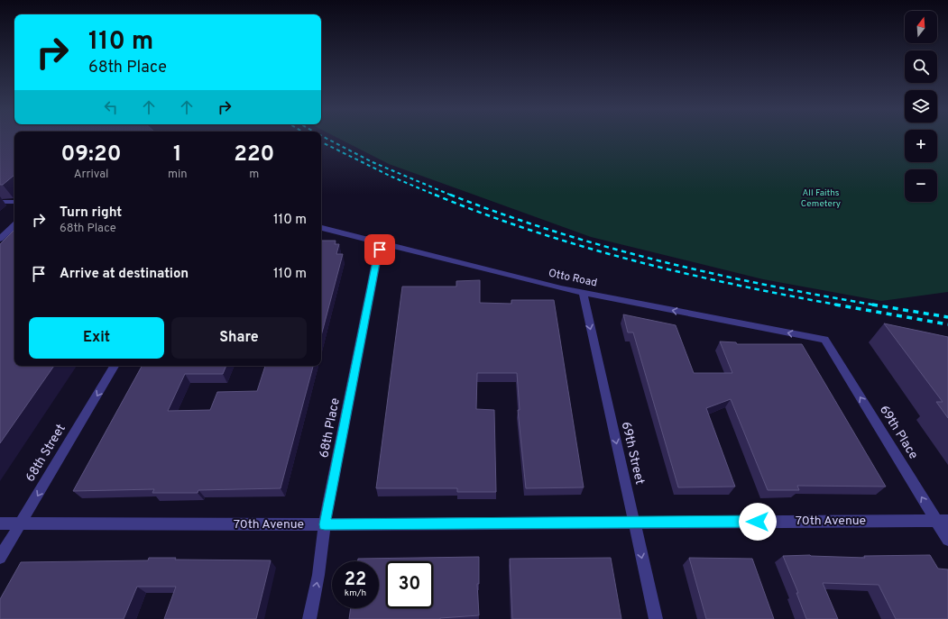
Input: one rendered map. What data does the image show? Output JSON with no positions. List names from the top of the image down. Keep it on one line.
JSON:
{"streets":{"street":["Otto Road","68th Place","69th Place","68th Street","69th Street","70th Avenue"]},"crossings":[["Otto Road","68th Place"],["Otto Road","69th Place"],["Otto Road","69th Street"],["68th Place","70th Avenue"],["69th Place","70th Avenue"],["68th Street","70th Avenue"],["69th Street","70th Avenue"]],"one_way":["Otto Road","69th Place","68th Street","69th Street"],"parks":["All Faiths Cemetery"],"north":"top","page":{"map_buttons":["+","−"],"turn":["110 m","68th Place"],"eta":["09:20","Arrival","1","min","220","m"],"list":[{"name":"Turn right","note":"68th Place","value":"110 m"},{"name":"Arrive at destination","value":"110 m"}],"buttons":["Exit","Share"],"speed":"22 km/h","limit":"30"}}
